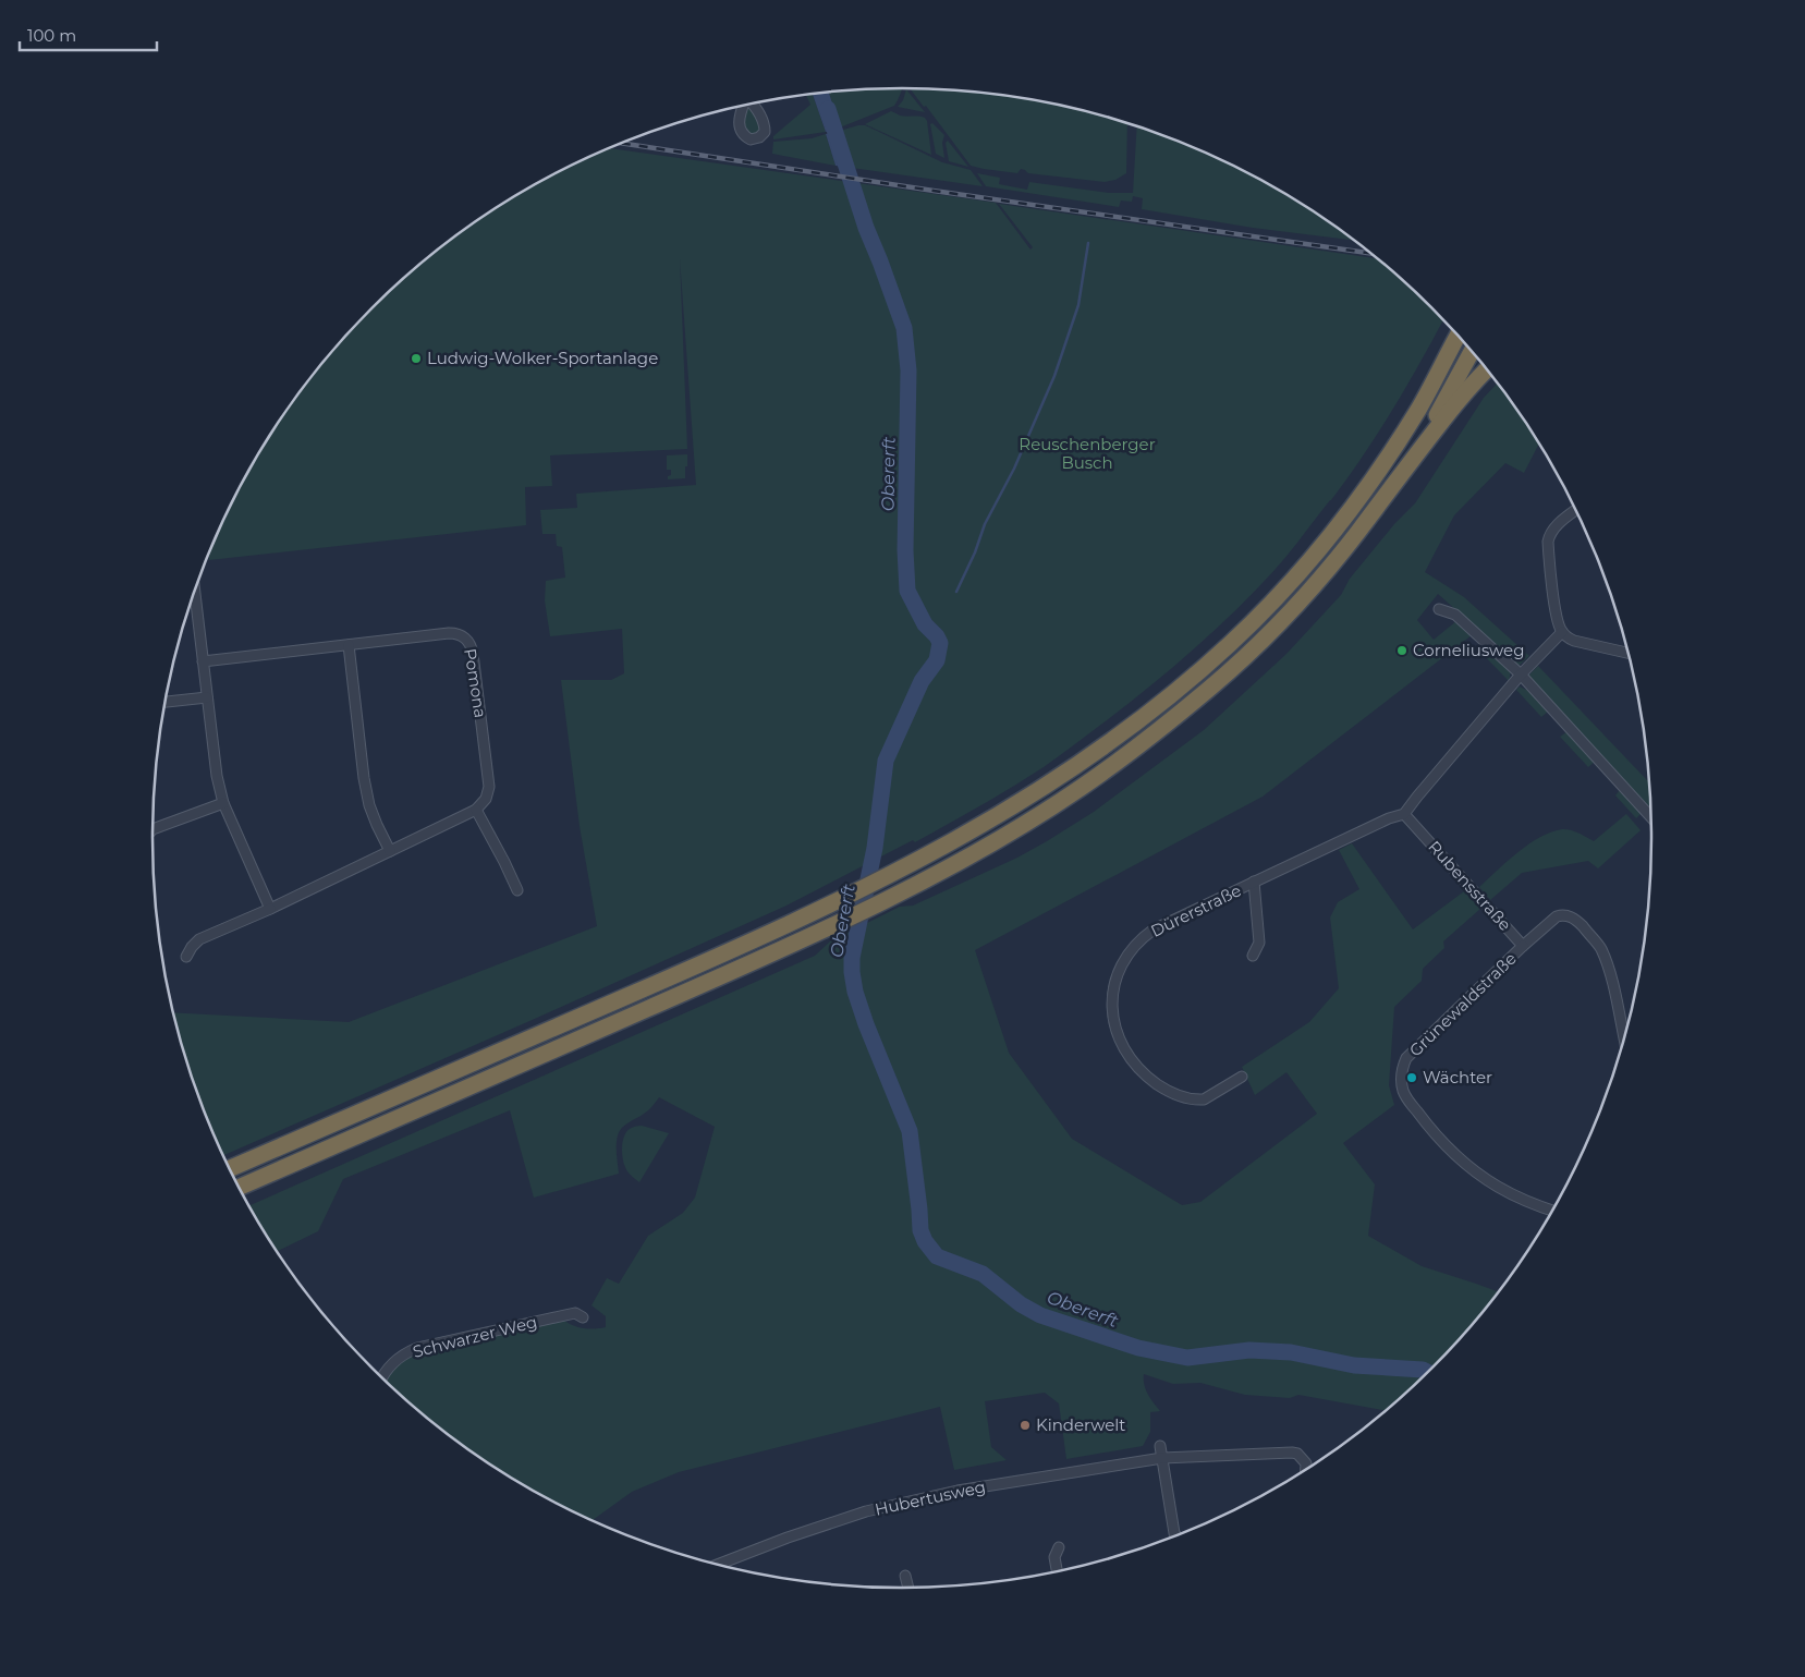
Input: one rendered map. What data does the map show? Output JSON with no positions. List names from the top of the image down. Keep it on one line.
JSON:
{"streets":{"street":["Pomona","Rubensstraße","Dürerstraße","Grünewaldstraße","Schwarzer Weg","Hubertusweg"]},"crossings":[["Rubensstraße","Dürerstraße"],["Rubensstraße","Grünewaldstraße"]],"water":["Obererft"],"parks":["Reuschenberger Busch"],"places":["Ludwig-Wolker-Sportanlage","Corneliusweg","Wächter","Kinderwelt"],"scale_bar":"100 m"}
